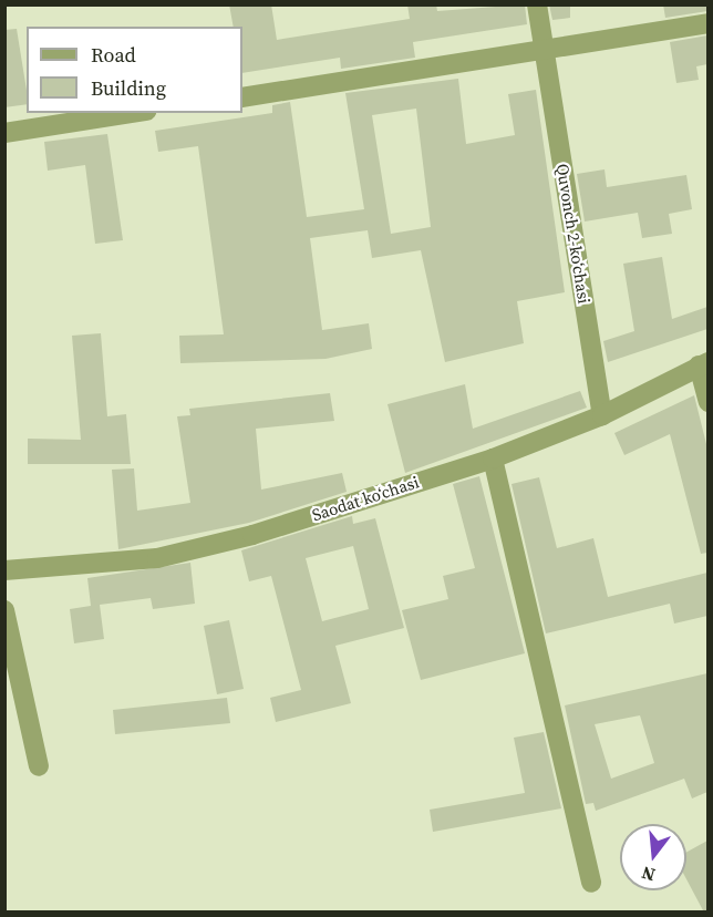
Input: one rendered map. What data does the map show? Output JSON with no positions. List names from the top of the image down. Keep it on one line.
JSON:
{"streets":{"street":["Quvonch 2-koʻchasi","Saodat koʻchasi"]},"crossings":[["Quvonch 2-koʻchasi","Saodat koʻchasi"]],"legend":["Road","Building"],"north":"bottom"}
